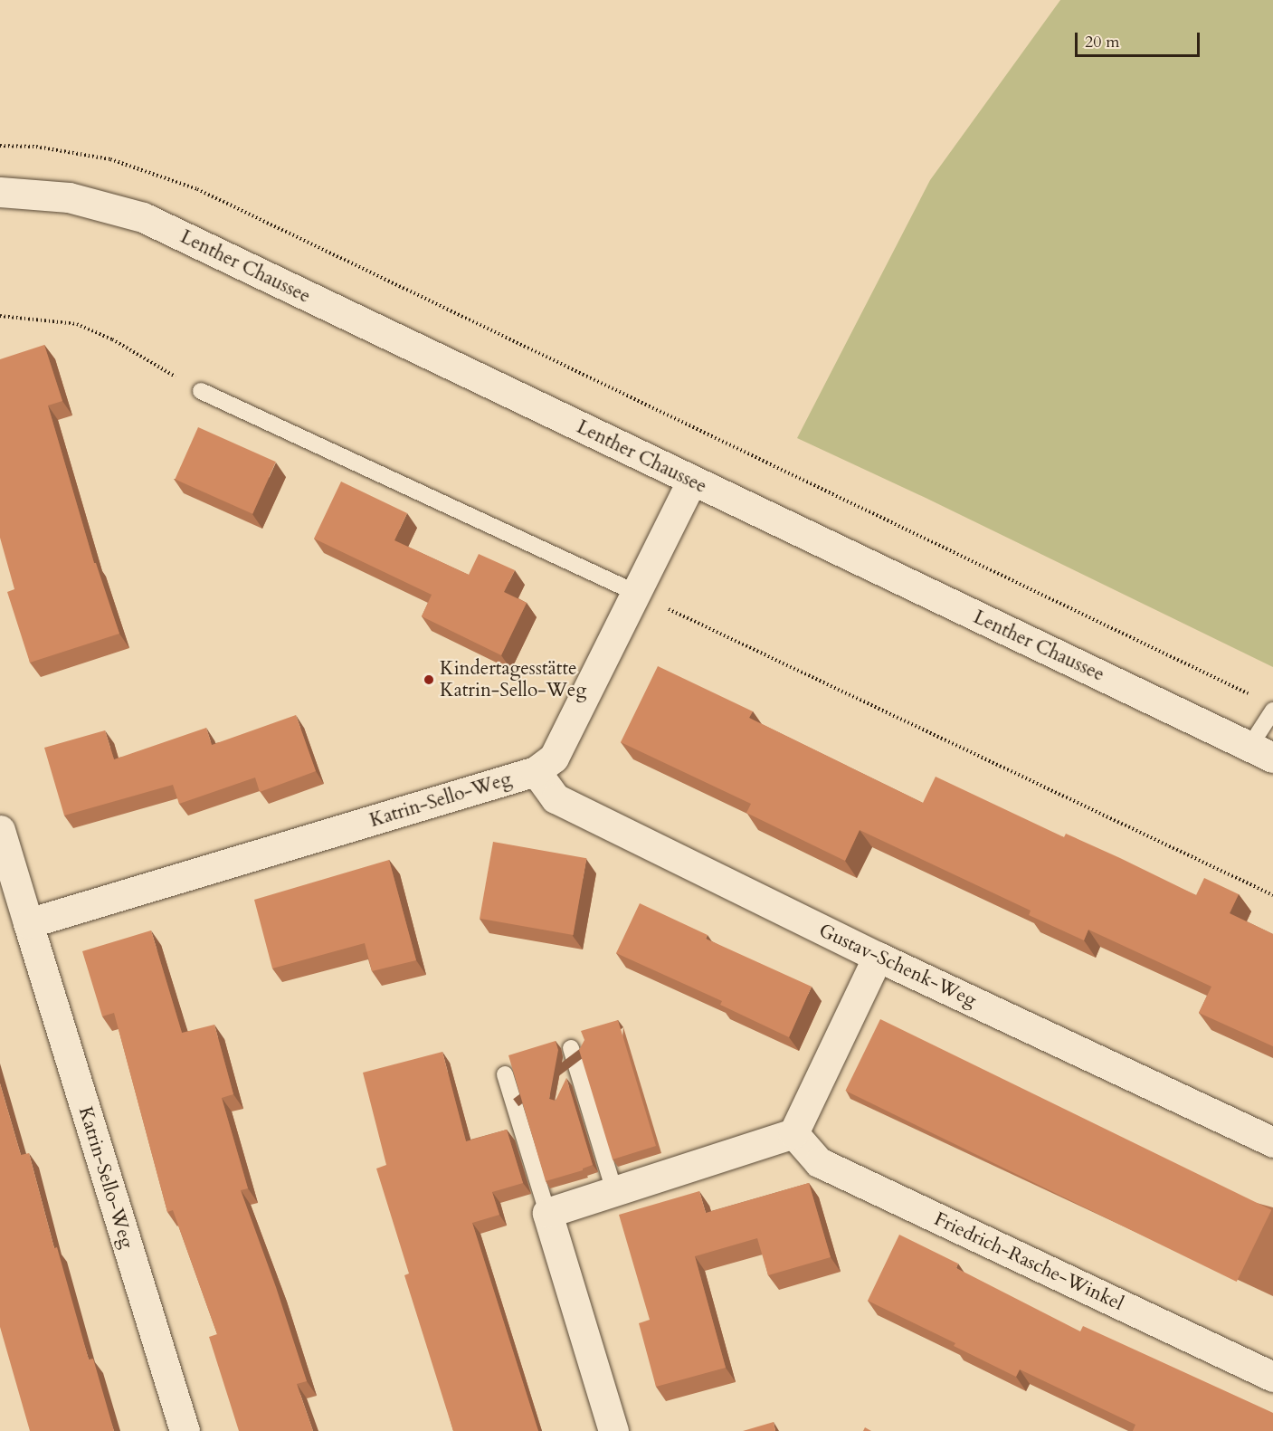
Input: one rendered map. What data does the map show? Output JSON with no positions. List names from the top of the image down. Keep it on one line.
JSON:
{"streets":{"street":["Lenther Chaussee","Katrin-Sello-Weg","Gustav-Schenk-Weg","Friedrich-Rasche-Winkel"]},"crossings":[["Lenther Chaussee","Katrin-Sello-Weg"],["Katrin-Sello-Weg","Gustav-Schenk-Weg"]],"places":["Kindertagesstätte Katrin-Sello-Weg"],"scale_bar":"20 m"}
